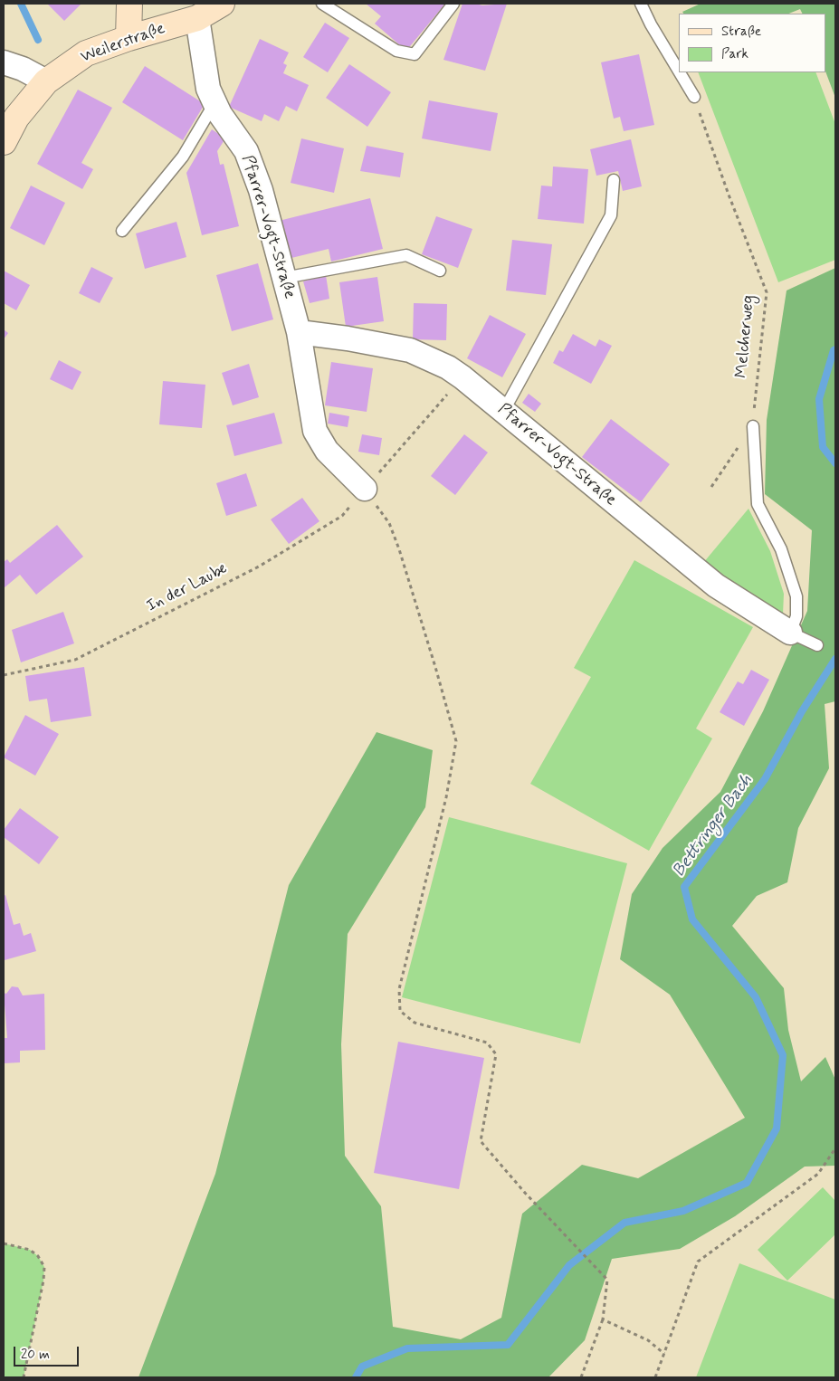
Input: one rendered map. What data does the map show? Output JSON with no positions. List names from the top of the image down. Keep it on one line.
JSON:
{"streets":{"main road":["Weilerstraße"],"street":["Pfarrer-Vogt-Straße"],"path":["Melcherweg","In der Laube"]},"crossings":[["Weilerstraße","Pfarrer-Vogt-Straße"],["Pfarrer-Vogt-Straße","In der Laube"]],"water":["Bettringer Bach"],"legend":["Straße","Park"],"scale_bar":"20 m"}
